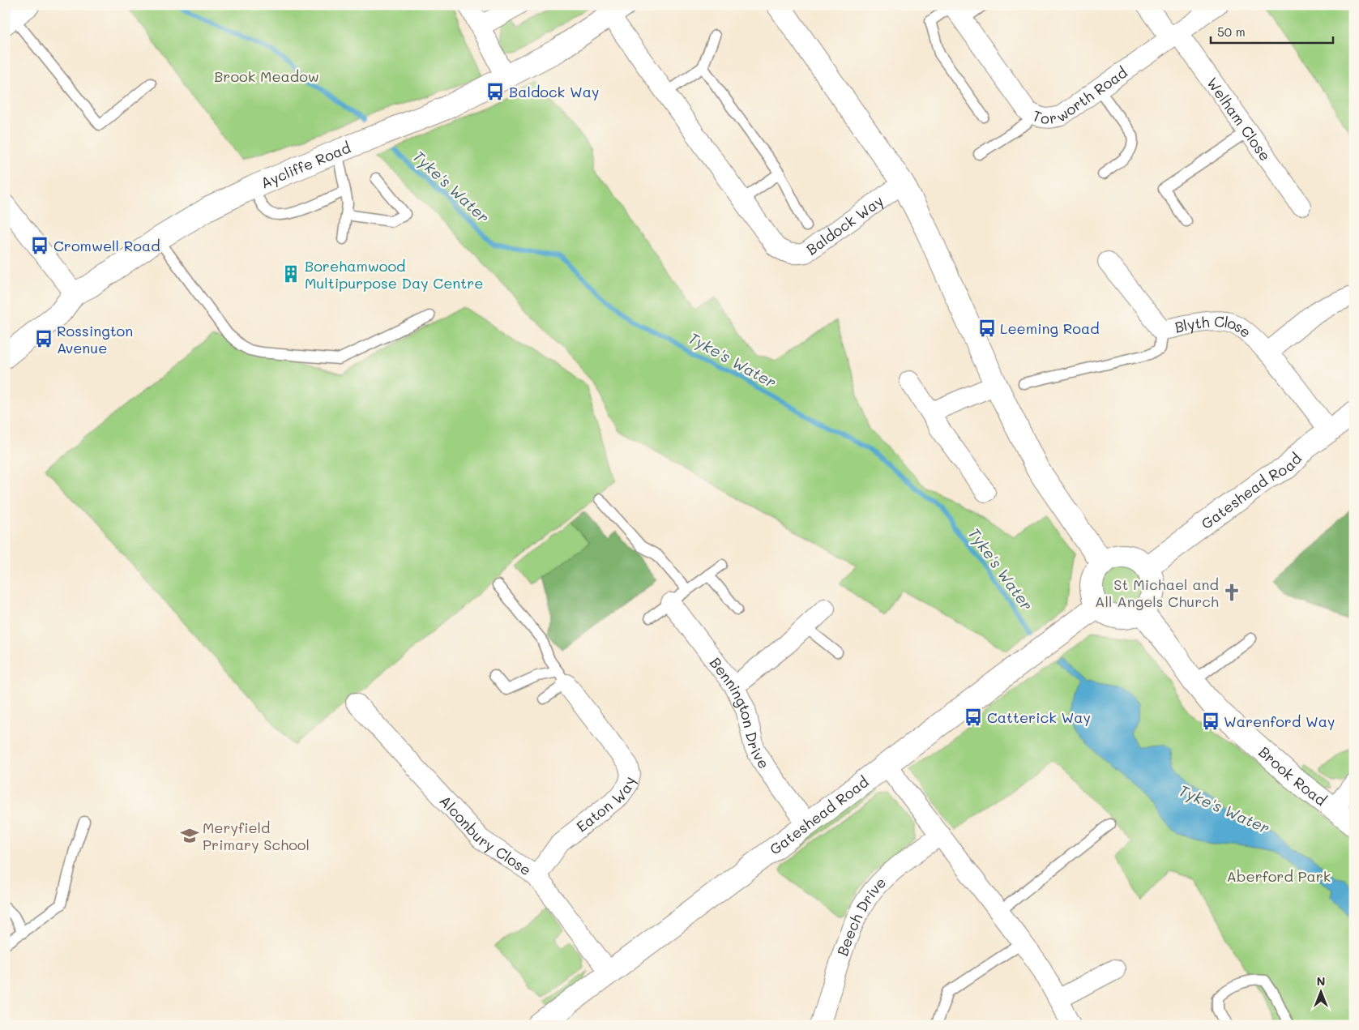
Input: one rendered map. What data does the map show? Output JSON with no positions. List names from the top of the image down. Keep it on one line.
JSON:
{"streets":{"street":["Torworth Road","Welham Close","Aycliffe Road","Baldock Way","Blyth Close","Gateshead Road","Bennington Drive","Brook Road","Eaton Way","Alconbury Close","Beech Drive"]},"crossings":[["Torworth Road","Welham Close"],["Aycliffe Road","Baldock Way"],["Blyth Close","Gateshead Road"],["Gateshead Road","Bennington Drive"],["Gateshead Road","Brook Road"],["Gateshead Road","Alconbury Close"],["Eaton Way","Alconbury Close"]],"water":["Tyke's Water"],"parks":["Brook Meadow","Aberford Park"],"places":{"bus stop":["Baldock Way","Cromwell Road","Leeming Road","Rossington Avenue","Catterick Way","Warenford Way"],"building":["Borehamwood Multipurpose Day Centre"],"church":["St Michael and All Angels Church"],"school or university":["Meryfield Primary School"]},"scale_bar":"50 m","north":"top"}
